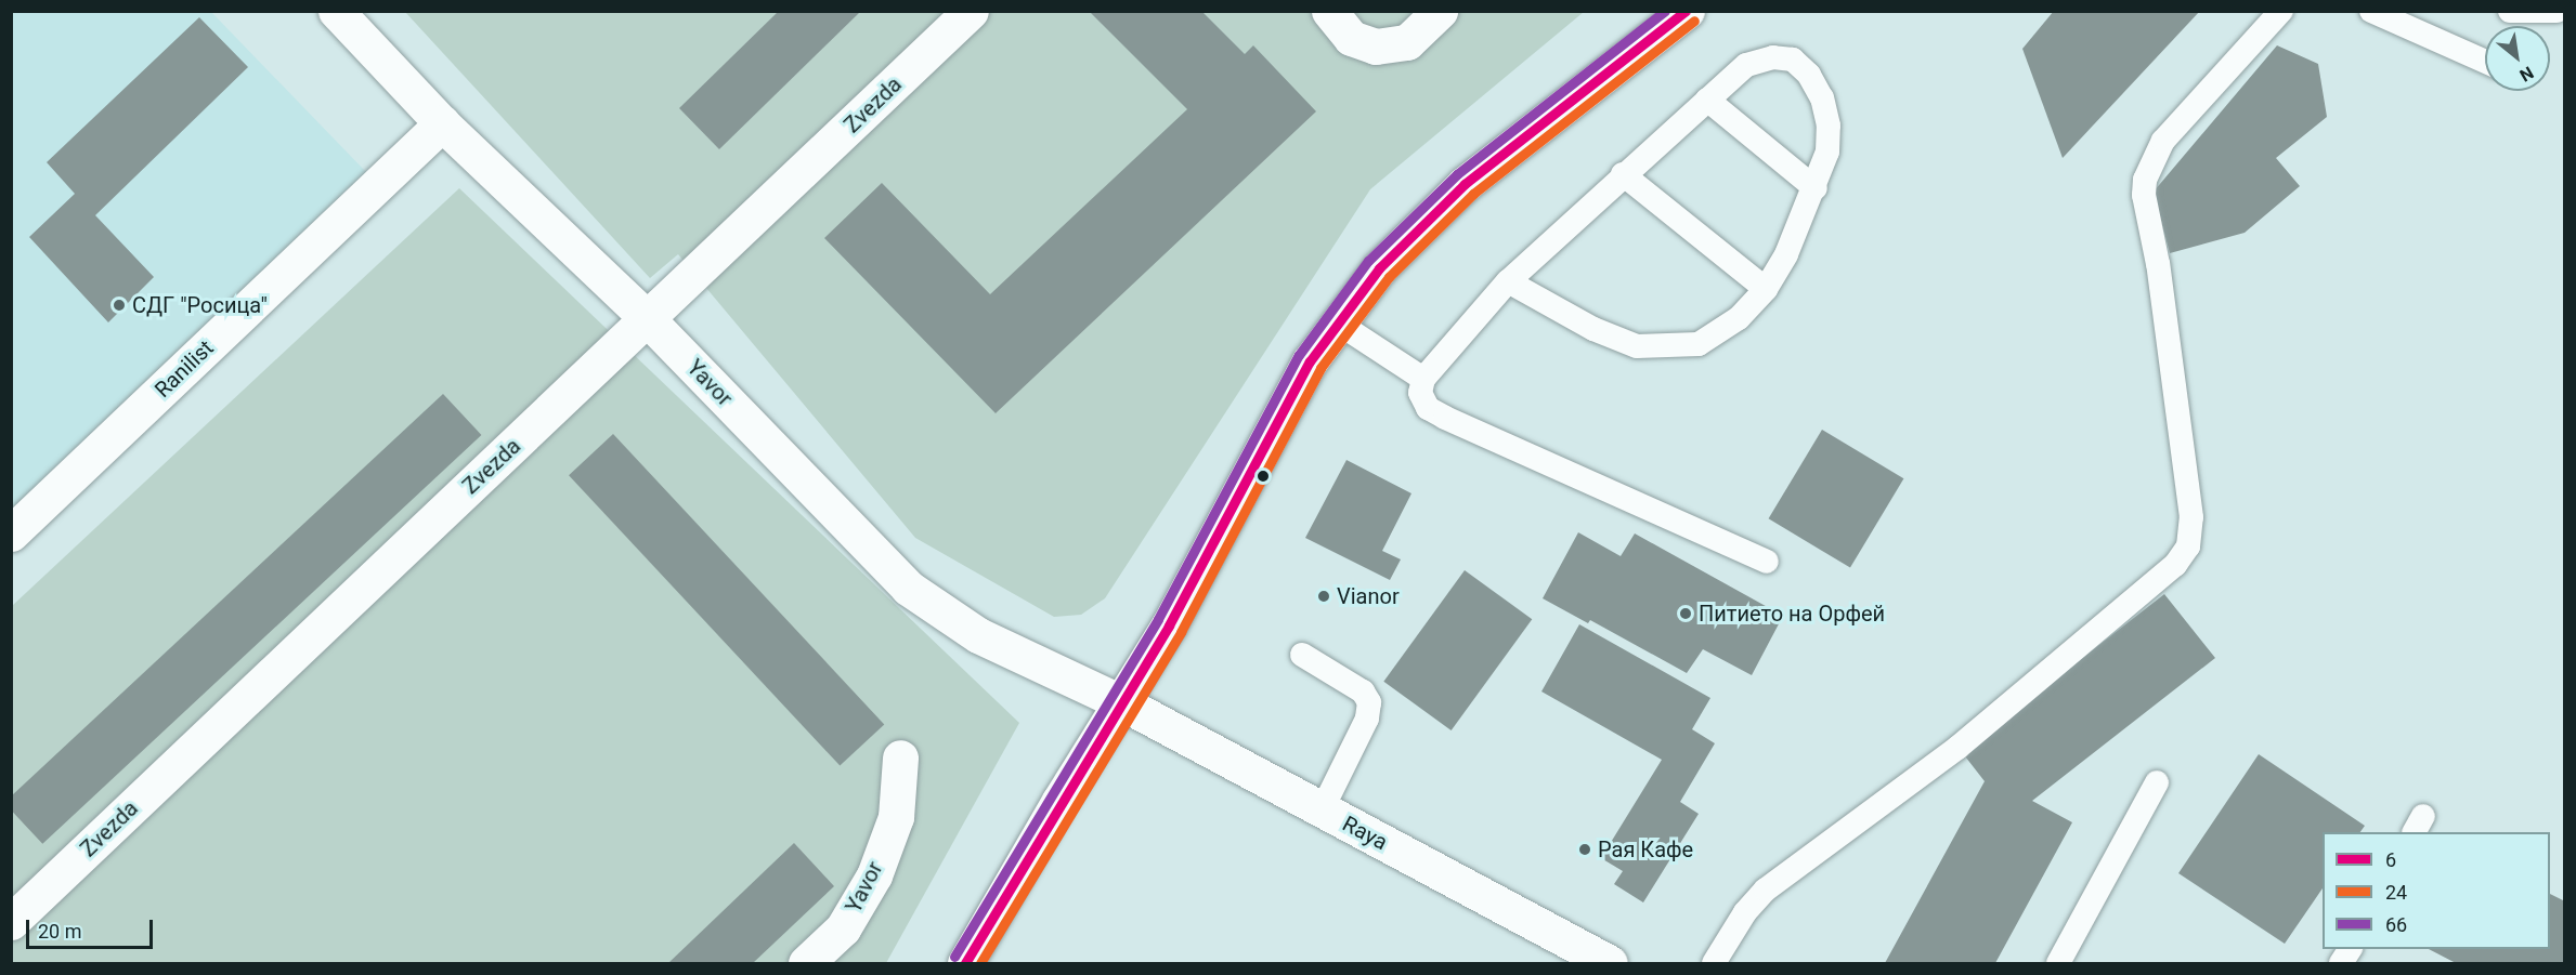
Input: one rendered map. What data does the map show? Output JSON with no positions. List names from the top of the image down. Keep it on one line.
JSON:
{"streets":{"street":["Zvezda","Ranilist","Yavor","Raya"]},"crossings":[["Zvezda","Yavor"],["Ranilist","Yavor"],["Yavor","Raya"]],"places":["СДГ \"Росица\"","Vianor","Питието на Орфей","Рая Кафе"],"lines":["transit line 6","transit line 66","transit line 24"],"legend":["6","24","66"],"scale_bar":"20 m","north":"bottom right"}
